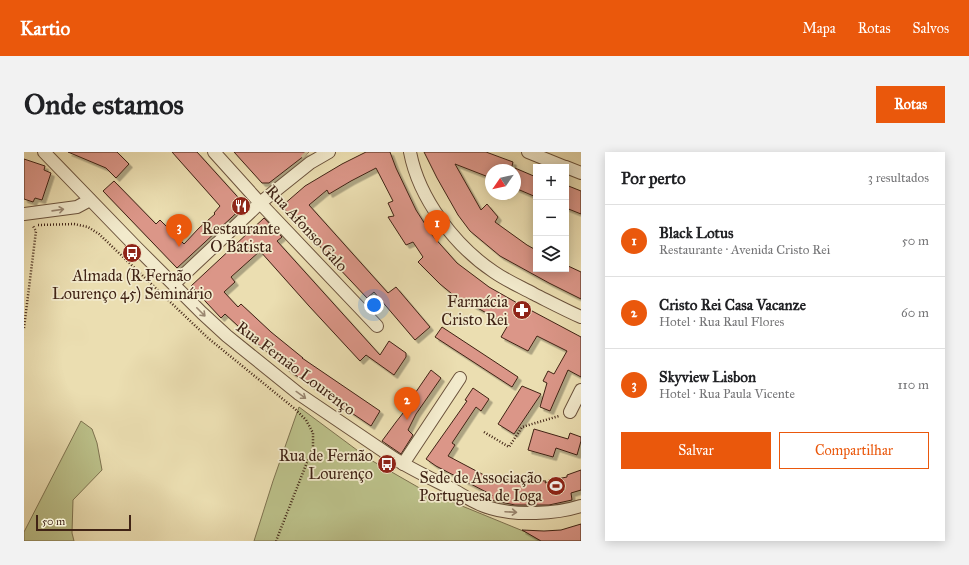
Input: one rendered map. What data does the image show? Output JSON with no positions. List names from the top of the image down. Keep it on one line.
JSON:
{"streets":{"street":["Rua Afonso Galo","Rua Fernão Lourenço"]},"one_way":["Rua Fernão Lourenço"],"places":{"restaurant":["Restaurante O Batista"],"bus stop":["Almada (R Fernão Lourenço 45) Seminário","Rua de Fernão Lourenço"],"pharmacy":["Farmácia Cristo Rei"],"sports":["Sede de Associação Portuguesa de Ioga"]},"scale_bar":"50 m","north":"bottom left","page":{"header":"Kartio","nav":["Mapa","Rotas","Salvos"],"buttons":["Rotas",["Salvar","Compartilhar"]],"title":"Onde estamos","heading":["Por perto","3 resultados"],"map_buttons":["+","−"],"list":[{"mark":"1","name":"Black Lotus","note":"Restaurante · Avenida Cristo Rei","value":"50 m"},{"mark":"2","name":"Cristo Rei Casa Vacanze","note":"Hotel · Rua Raul Flores","value":"60 m"},{"mark":"3","name":"Skyview Lisbon","note":"Hotel · Rua Paula Vicente","value":"110 m"}],"pins":["1","3","2"],"scale":"50 m"}}
